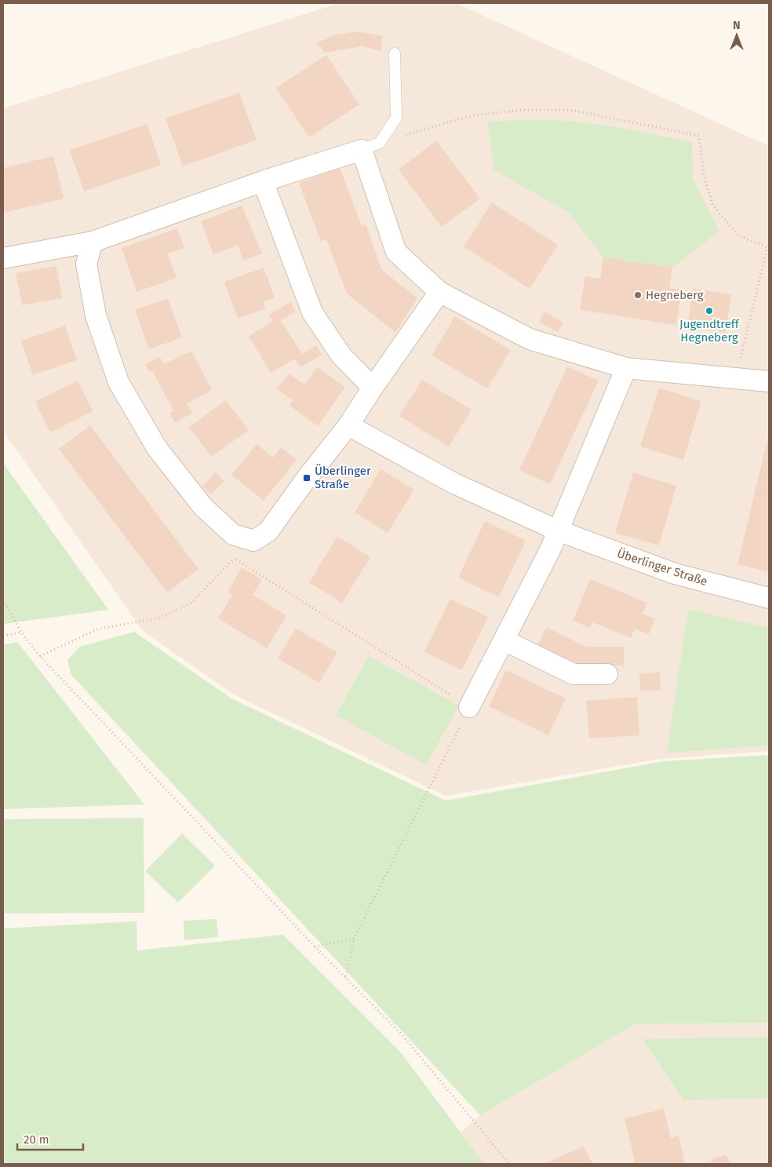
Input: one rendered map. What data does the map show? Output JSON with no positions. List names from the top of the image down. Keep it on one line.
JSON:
{"streets":{"street":["Überlinger Straße"]},"places":{"other":["Hegneberg","Jugendtreff Hegneberg"],"transit":["Überlinger Straße"]},"scale_bar":"20 m","north":"top"}
